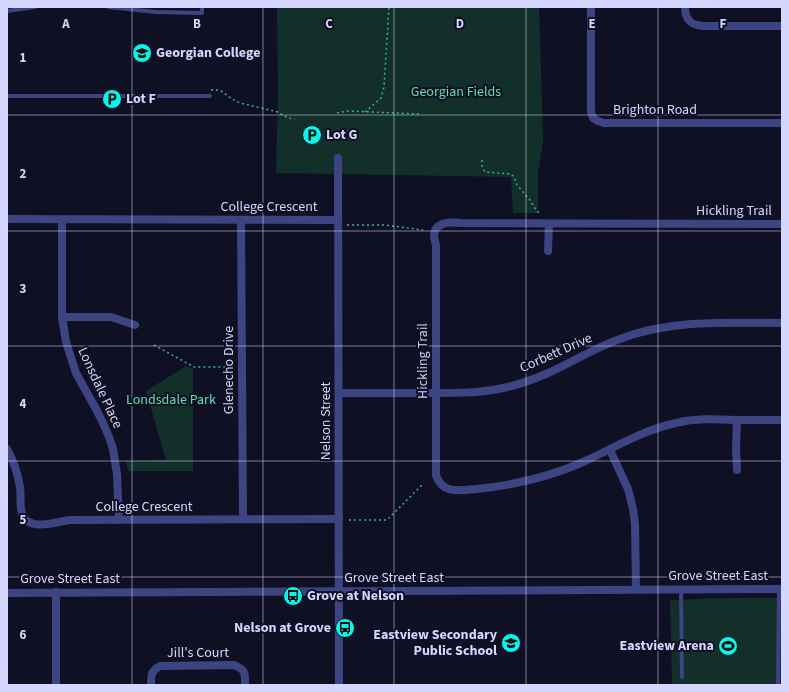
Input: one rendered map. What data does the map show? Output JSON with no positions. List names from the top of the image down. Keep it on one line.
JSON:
{"streets":{"street":["Brighton Road","College Crescent","Hickling Trail","Corbett Drive","Glenecho Drive","Lonsdale Place","Nelson Street","Grove Street East","Jill's Court"]},"crossings":[["College Crescent","Glenecho Drive"],["College Crescent","Lonsdale Place"],["College Crescent","Nelson Street"],["Hickling Trail","Corbett Drive"],["Corbett Drive","Nelson Street"],["Nelson Street","Grove Street East"]],"parks":["Georgian Fields","Londsdale Park"],"places":{"school or university":["Georgian College","Eastview Secondary Public School"],"parking":["Lot F","Lot G"],"bus stop":["Grove at Nelson","Nelson at Grove"],"sports":["Eastview Arena"]},"grid":{"columns":["A","B","C","D","E","F"],"rows":["1","2","3","4","5","6"]}}
